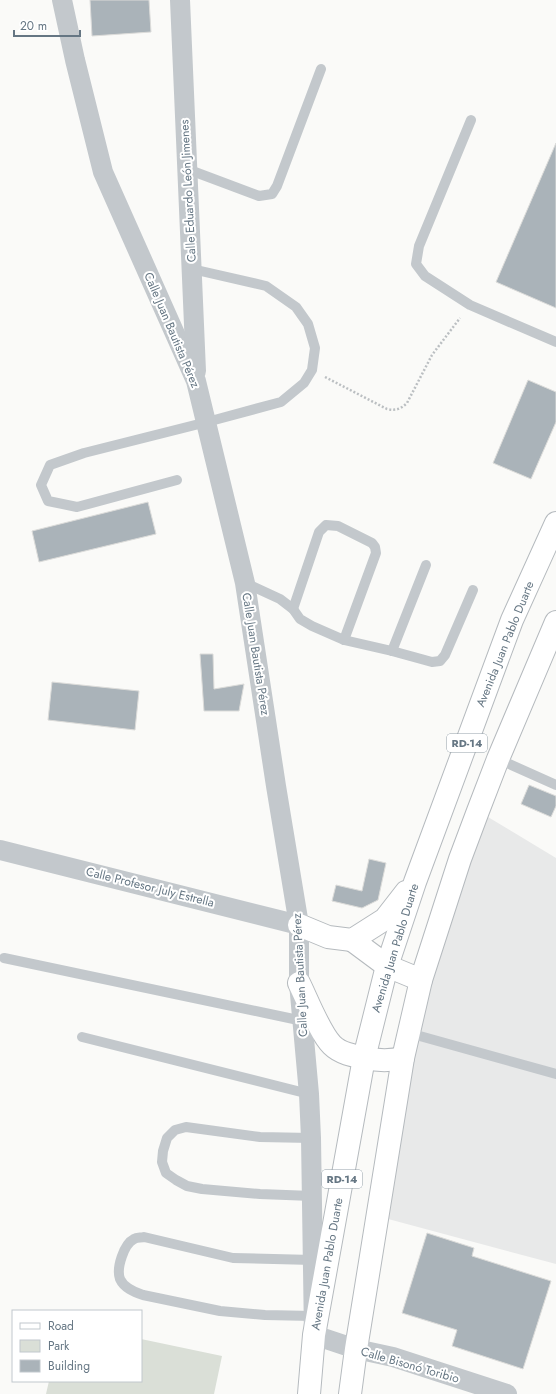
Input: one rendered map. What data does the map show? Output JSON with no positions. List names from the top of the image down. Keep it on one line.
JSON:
{"streets":{"main road":["Avenida Juan Pablo Duarte","RD-14"],"street":["Calle Eduardo León Jimenes","Calle Juan Bautista Pérez","Calle Profesor July Estrella","Calle Bisonó Toribio"]},"crossings":[["Calle Eduardo León Jimenes","Calle Juan Bautista Pérez"],["Calle Juan Bautista Pérez","Avenida Juan Pablo Duarte"],["Calle Juan Bautista Pérez","Calle Profesor July Estrella"],["Calle Juan Bautista Pérez","Calle Bisonó Toribio"],["Avenida Juan Pablo Duarte","Calle Bisonó Toribio"],["RD-14","Calle Bisonó Toribio"]],"legend":["Road","Park","Building"],"scale_bar":"20 m"}
